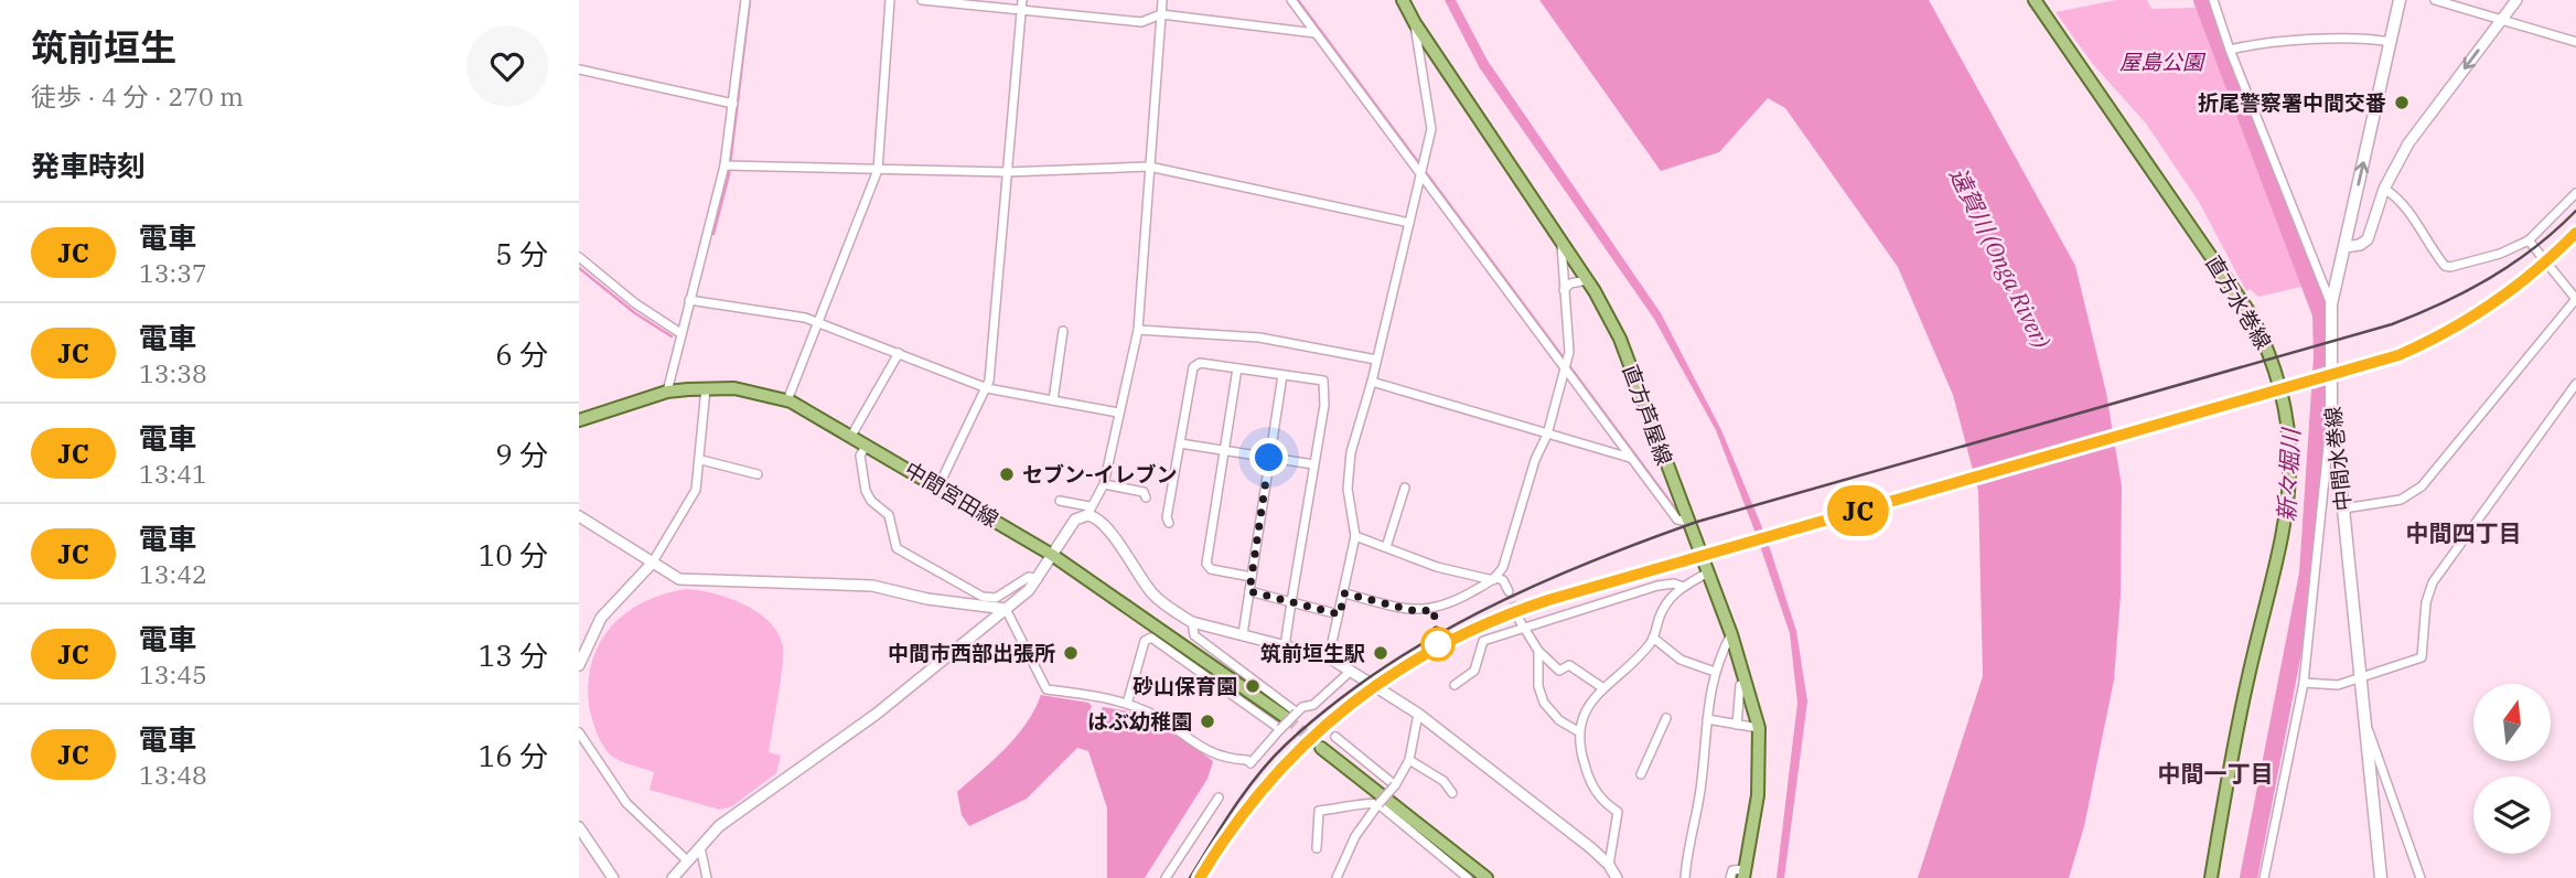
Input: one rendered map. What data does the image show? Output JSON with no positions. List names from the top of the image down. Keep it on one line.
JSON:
{"streets":{"main road":["直方水巻線","直方芦屋線","中間水巻線","中間宮田線"]},"districts":["中間四丁目","中間一丁目"],"water":["遠賀川 (Onga River)","新々堀川"],"parks":["屋島公園"],"places":["折尾警察署中間交番","セブン-イレブン","中間市西部出張所","筑前垣生駅","砂山保育園","はぶ幼稚園"],"north":"top","page":{"heading":[["筑前垣生","徒歩 · 4 分 · 270 m"],"発車時刻"],"on_map":"JC","list":[{"mark":"JC","name":"電車","note":"13:37","value":"5 分"},{"mark":"JC","name":"電車","note":"13:38","value":"6 分"},{"mark":"JC","name":"電車","note":"13:41","value":"9 分"},{"mark":"JC","name":"電車","note":"13:42","value":"10 分"},{"mark":"JC","name":"電車","note":"13:45","value":"13 分"},{"mark":"JC","name":"電車","note":"13:48","value":"16 分"}]}}
